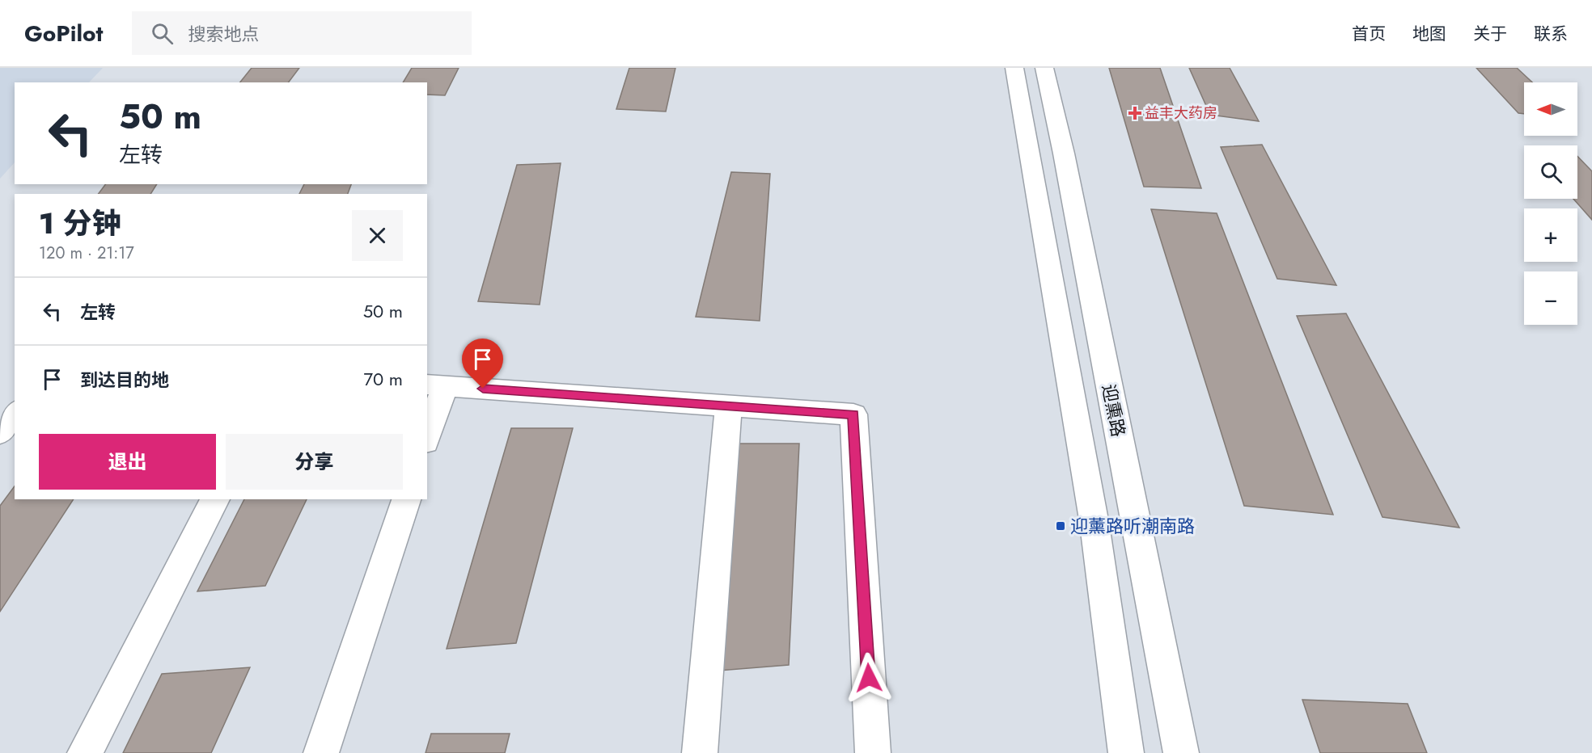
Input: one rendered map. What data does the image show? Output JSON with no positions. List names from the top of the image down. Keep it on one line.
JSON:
{"streets":{"street":["迎熏路"]},"places":{"health":["益丰大药房"],"transit":["迎薰路听潮南路"]},"north":"left","page":{"header":"GoPilot","search":"搜索地点","nav":["首页","地图","关于","联系"],"map_buttons":["+","−"],"turn":["50 m","左转"],"heading":["1 分钟","120 m · 21:17"],"list":[{"name":"左转","value":"50 m"},{"name":"到达目的地","value":"70 m"}],"buttons":["退出","分享"]}}
